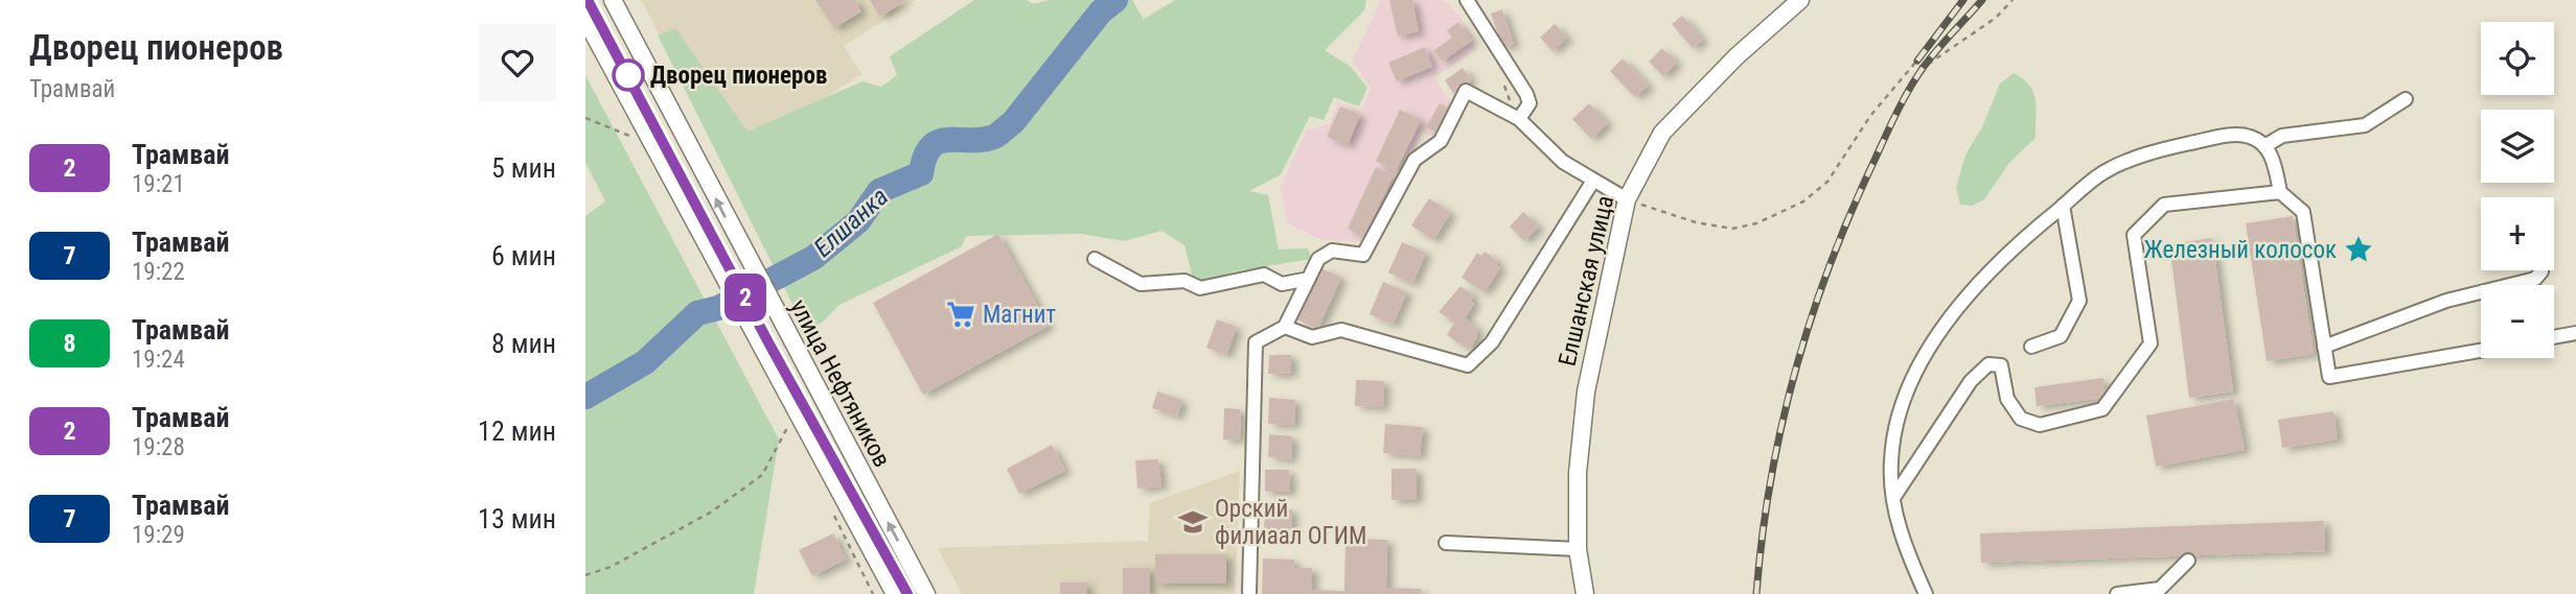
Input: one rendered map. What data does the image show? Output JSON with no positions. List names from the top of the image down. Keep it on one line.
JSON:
{"streets":{"main road":["Елшанская улица","улица Нефтяников"]},"water":["Елшанка"],"places":{"other":["Дворец пионеров"],"place":["Железный колосок"],"supermarket":["Магнит"],"school or university":["Орский филиаал ОГИМ"]},"lines":["tram line 2"],"page":{"heading":["Дворец пионеров","Трамвай"],"on_map":"2","map_buttons":["+","−"],"list":[{"mark":"2","name":"Трамвай","note":"19:21","value":"5 мин"},{"mark":"7","name":"Трамвай","note":"19:22","value":"6 мин"},{"mark":"8","name":"Трамвай","note":"19:24","value":"8 мин"},{"mark":"2","name":"Трамвай","note":"19:28","value":"12 мин"},{"mark":"7","name":"Трамвай","note":"19:29","value":"13 мин"}]}}
